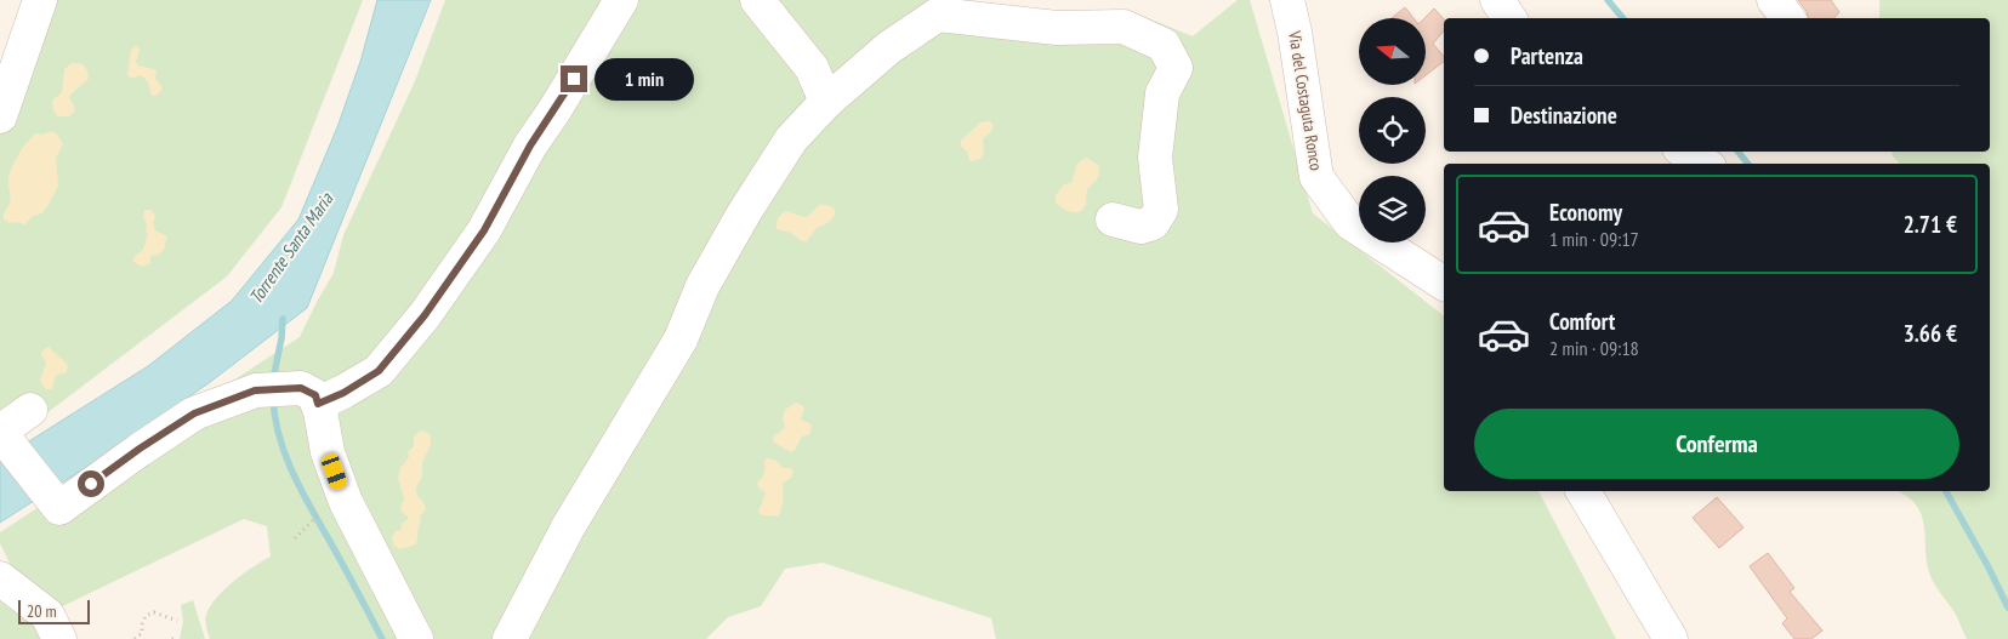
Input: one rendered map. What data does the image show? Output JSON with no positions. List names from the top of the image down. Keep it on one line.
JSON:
{"streets":{"street":["Via del Costaguta Ronco"]},"water":["Torrente Santa Maria"],"scale_bar":"20 m","north":"left","page":{"banner":["Partenza","Destinazione"],"bubble":"1 min","list":[{"name":"Economy","note":"1 min · 09:17","value":"2.71 €"},{"name":"Comfort","note":"2 min · 09:18","value":"3.66 €"}],"buttons":"Conferma","scale":"20 m"}}
